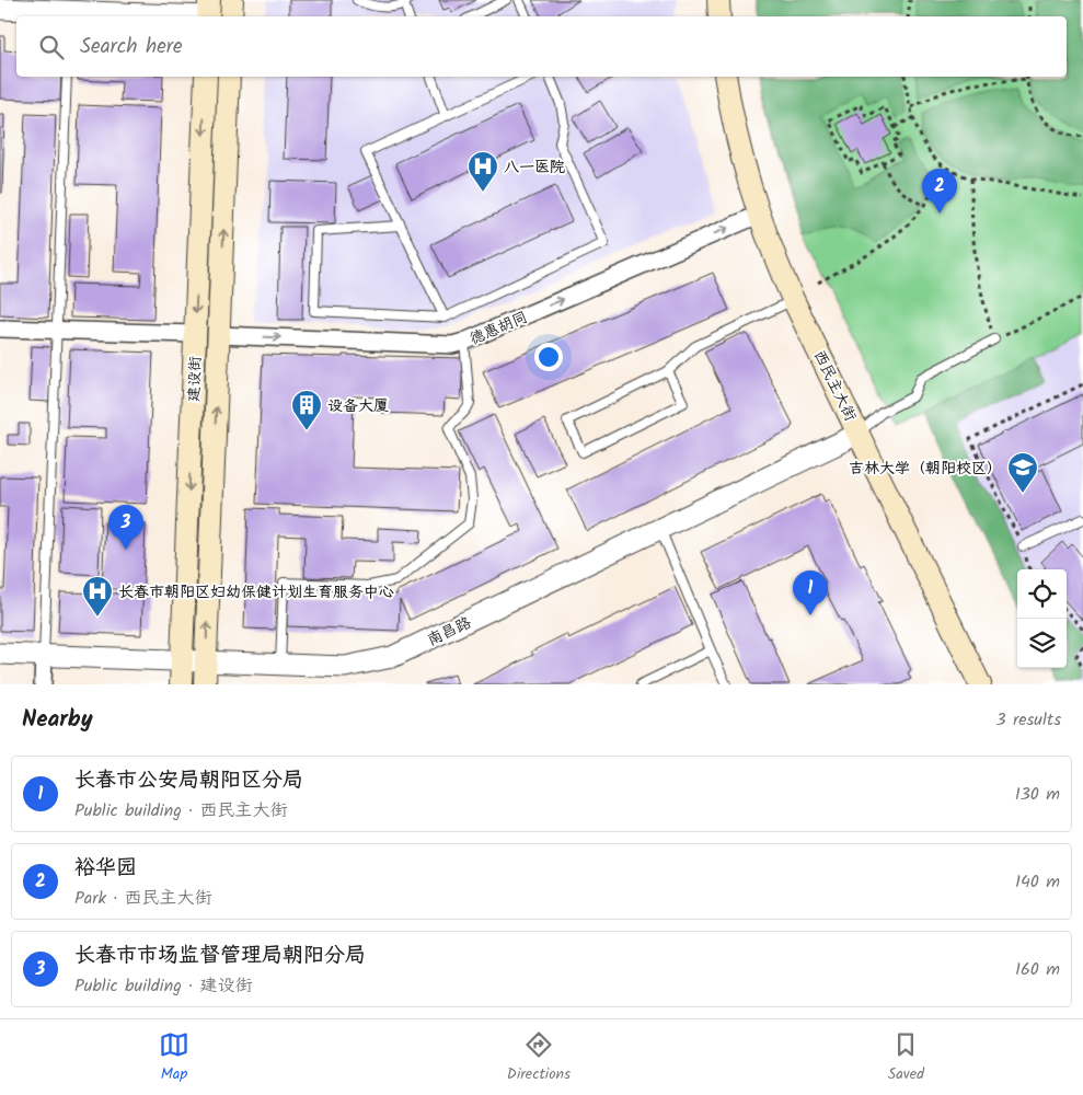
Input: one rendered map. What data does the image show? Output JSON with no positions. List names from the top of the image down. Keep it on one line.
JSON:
{"streets":{"main road":["建设街","西民主大街"],"street":["德惠胡同","南昌路"]},"crossings":[["德惠胡同","建设街"],["德惠胡同","西民主大街"],["建设街","南昌路"],["西民主大街","南昌路"]],"one_way":["德惠胡同"],"places":{"hospital":["八一医院","长春市朝阳区妇幼保健计划生育服务中心"],"building":["设备大厦"],"school or university":["吉林大学（朝阳校区）"]},"page":{"search":"Search here","pins":["2","3","1"],"heading":["Nearby","3 results"],"list":[{"mark":"1","name":"长春市公安局朝阳区分局","note":"Public building · 西民主大街","value":"130 m"},{"mark":"2","name":"裕华园","note":"Park · 西民主大街","value":"140 m"},{"mark":"3","name":"长春市市场监督管理局朝阳分局","note":"Public building · 建设街","value":"160 m"}],"nav":["Map","Directions","Saved"]}}
